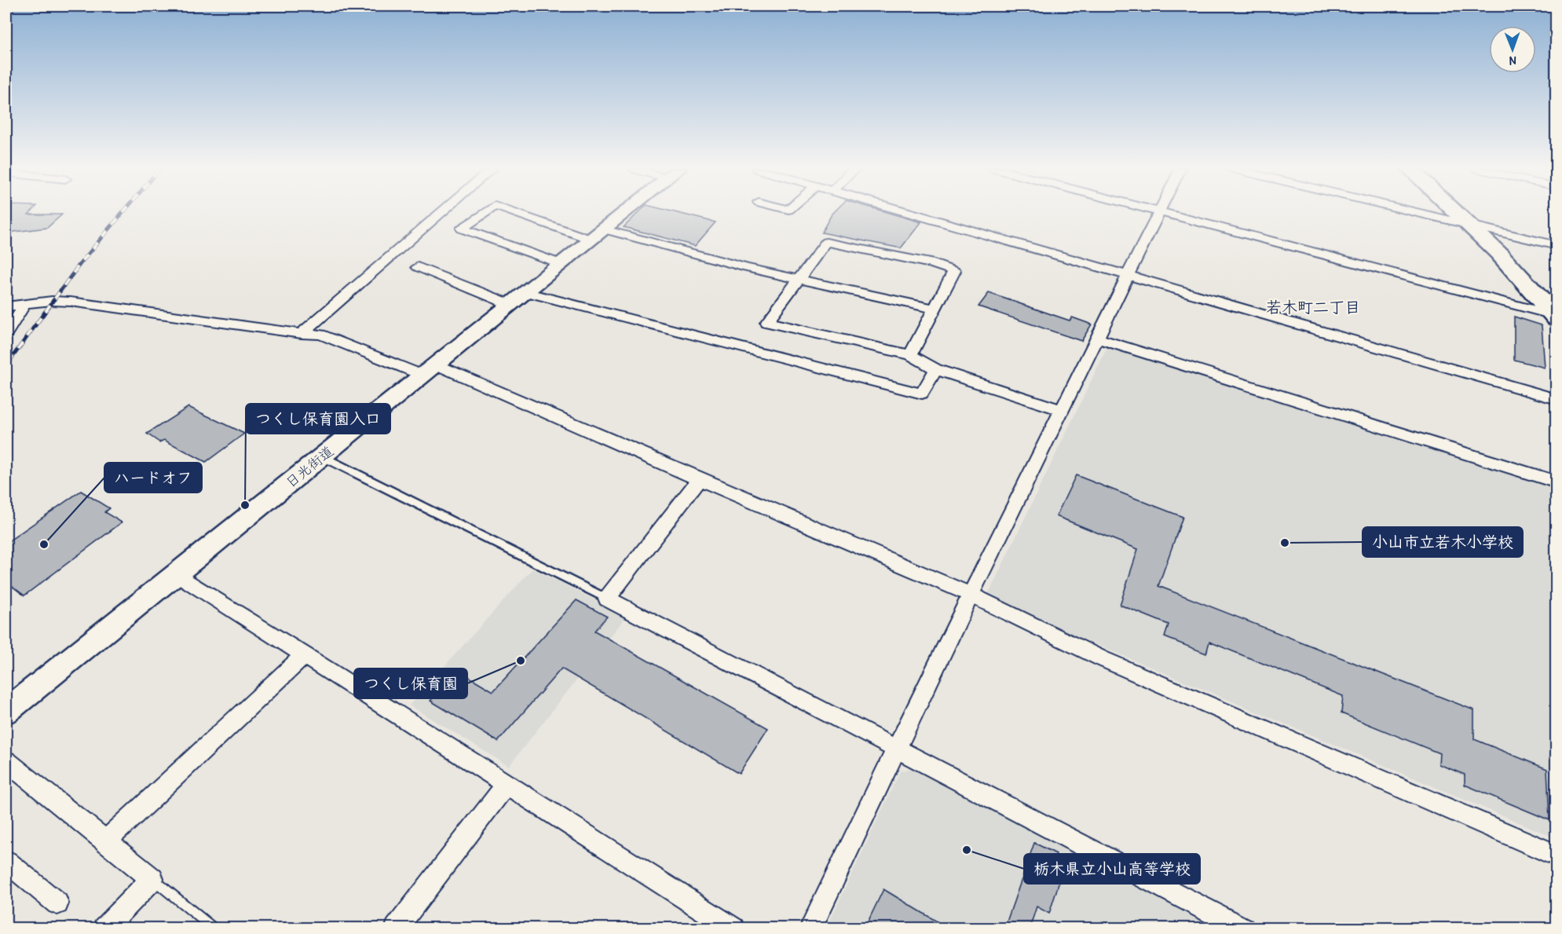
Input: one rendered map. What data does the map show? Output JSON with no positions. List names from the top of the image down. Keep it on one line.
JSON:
{"streets":{"main road":["日光街道"]},"districts":["若木町二丁目"],"places":["つくし保育園入口","小山市立若木小学校","ハードオフ","つくし保育園","栃木県立小山高等学校"],"north":"bottom"}
